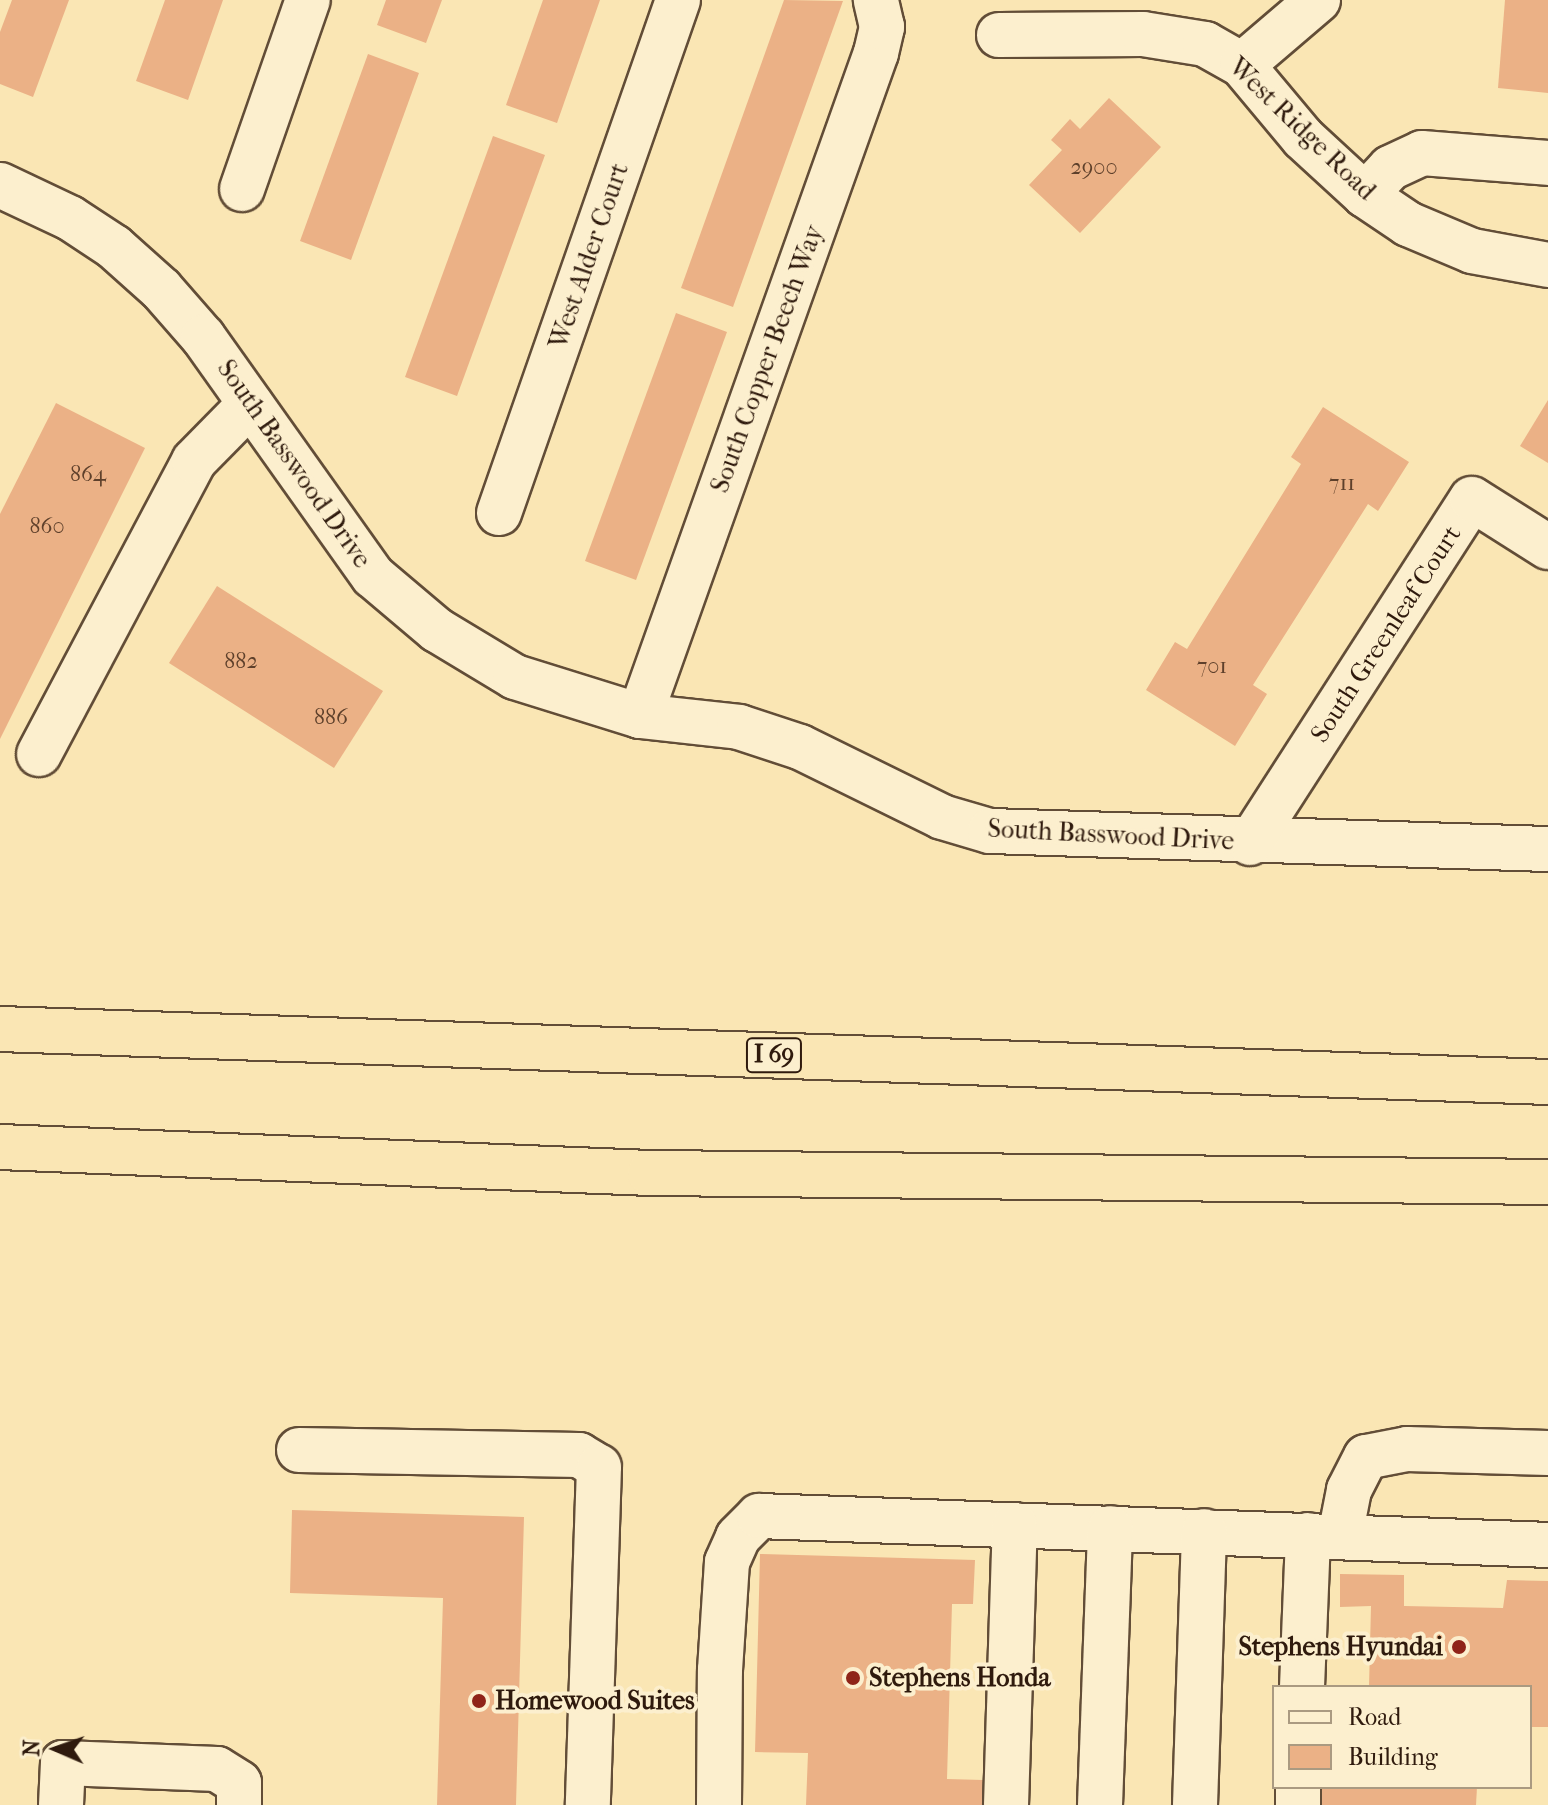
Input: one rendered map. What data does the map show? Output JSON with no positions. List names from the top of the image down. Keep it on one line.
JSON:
{"streets":{"highway":["I 69"],"street":["West Ridge Road","West Alder Court","South Copper Beech Way","South Basswood Drive","South Greenleaf Court"]},"crossings":[["South Copper Beech Way","South Basswood Drive"],["South Basswood Drive","South Greenleaf Court"]],"places":["Stephens Hyundai","Stephens Honda","Homewood Suites"],"house_numbers":["2900","864","711","860","882","701","886"],"legend":["Road","Building"],"north":"left"}
